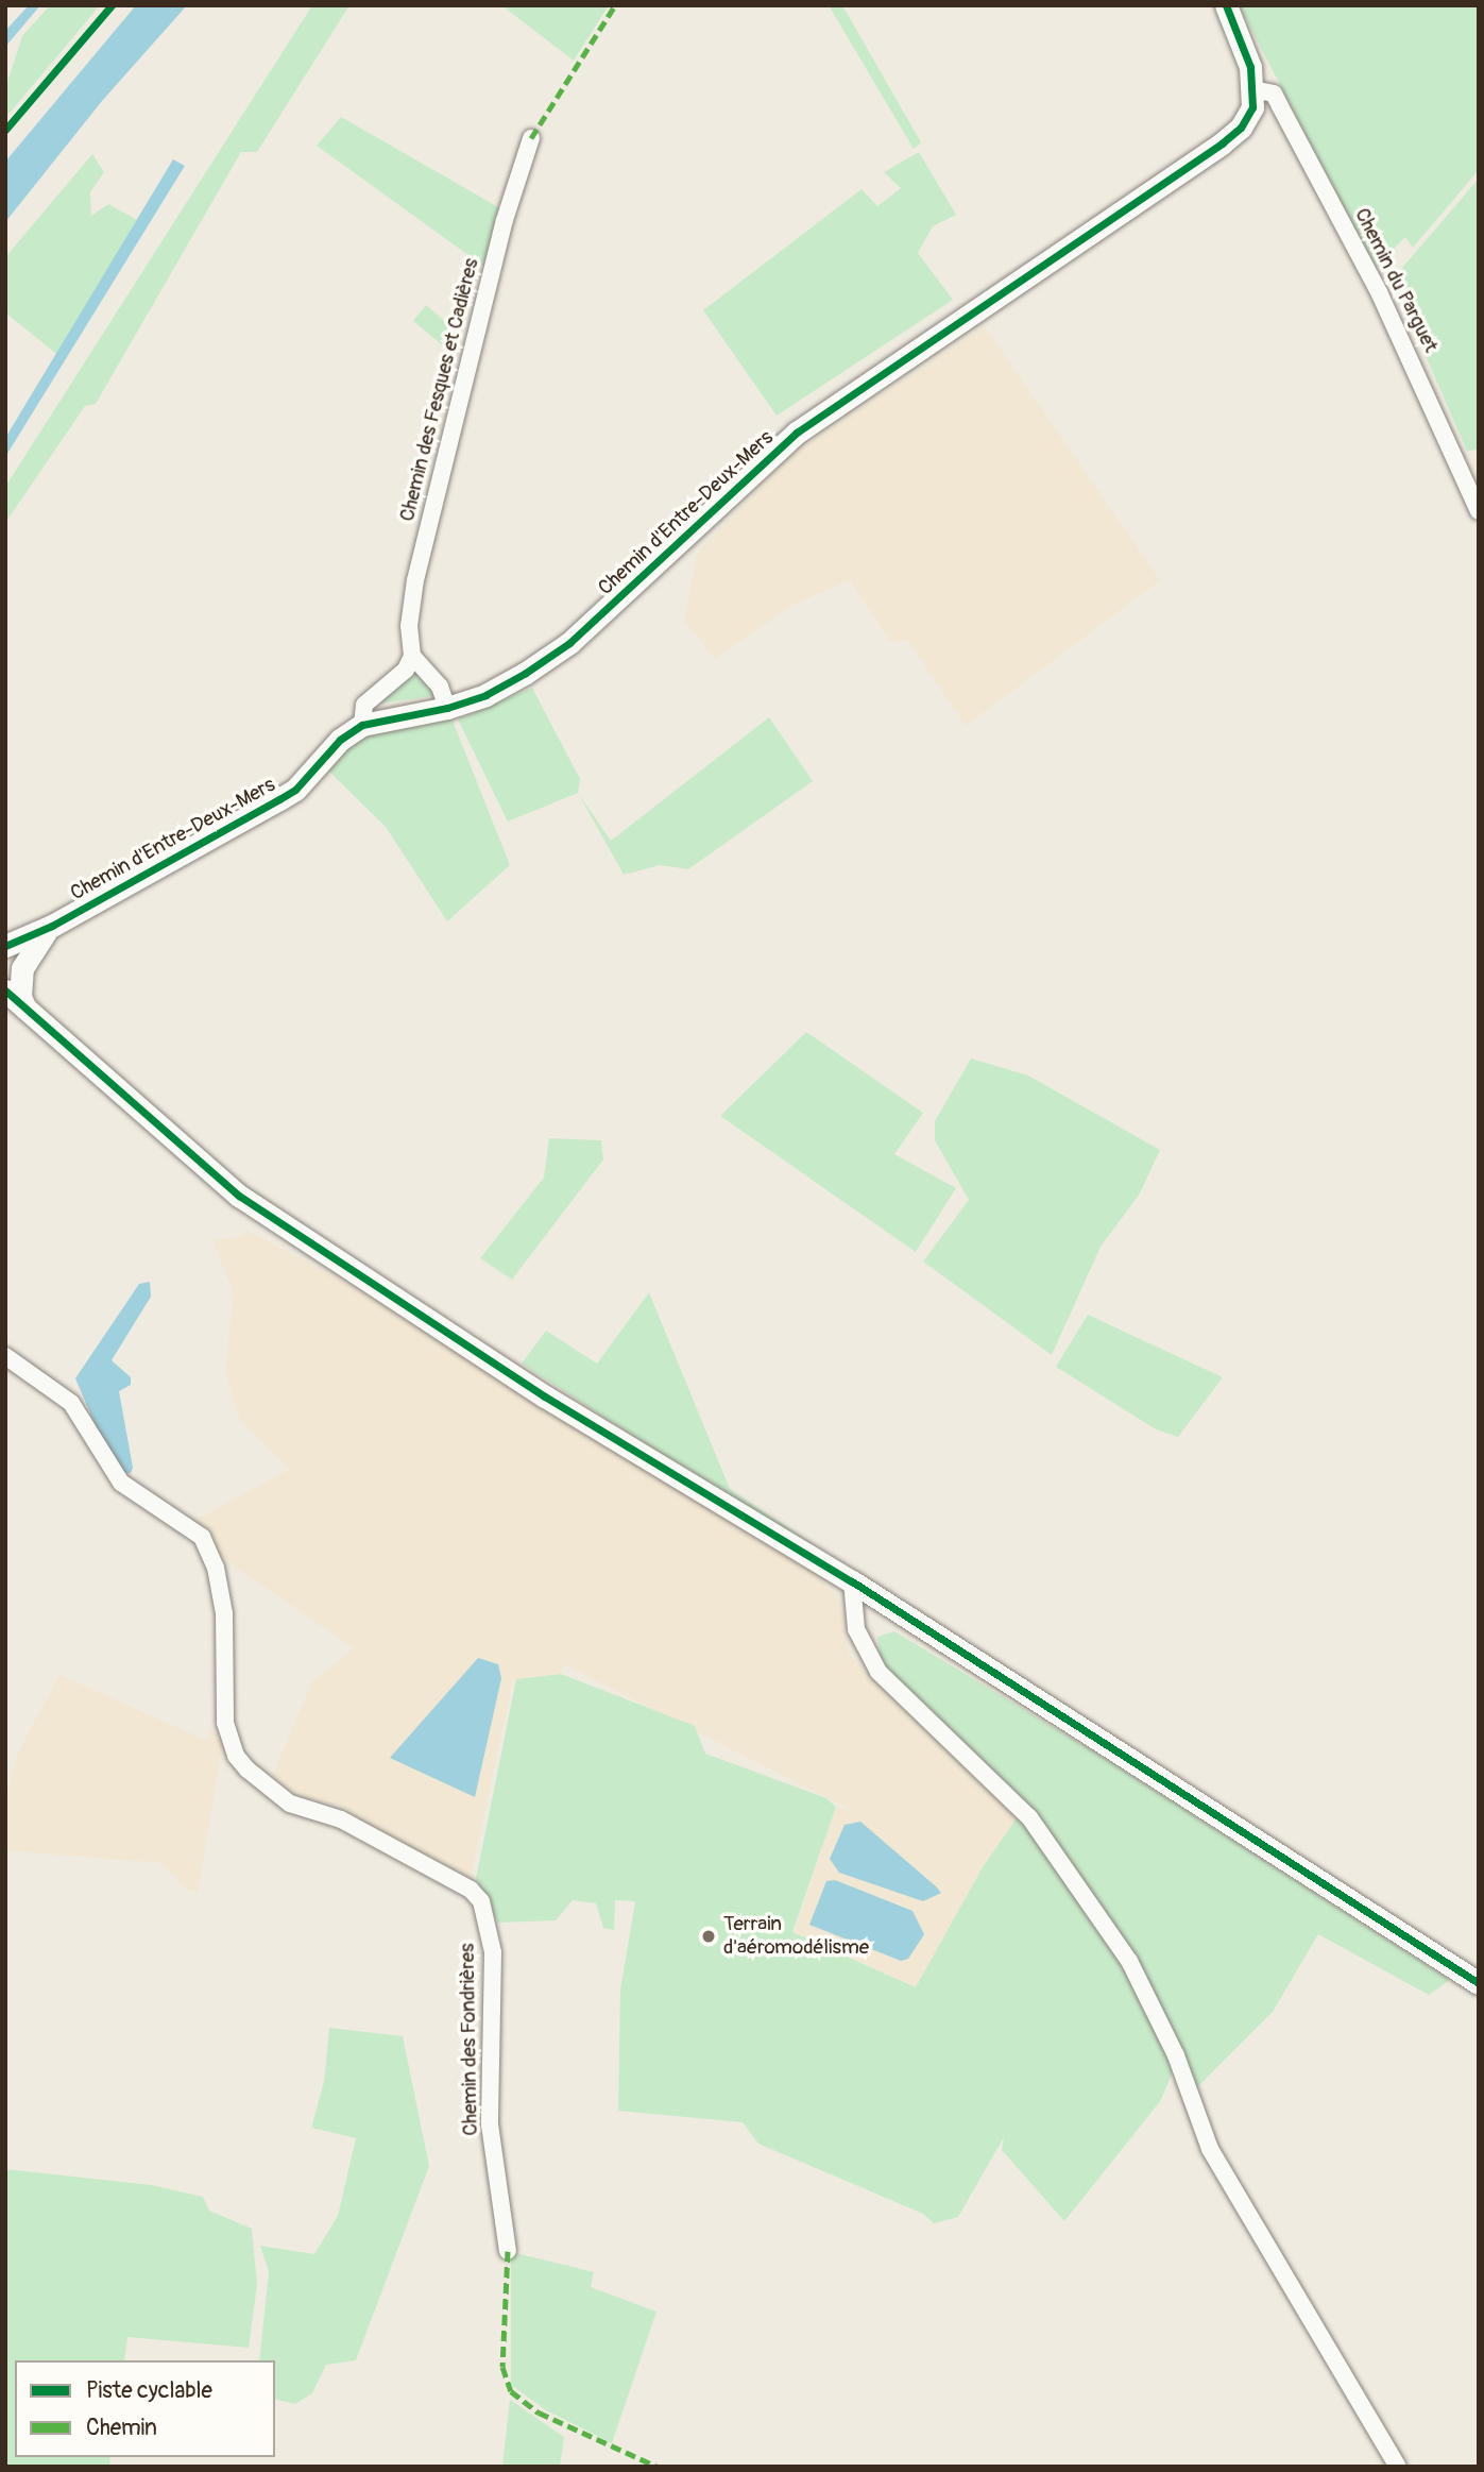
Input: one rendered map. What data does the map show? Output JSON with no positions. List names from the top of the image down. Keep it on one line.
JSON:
{"streets":{"street":["Chemin du Parguet","Chemin des Fesques et Cadières","Chemin d'Entre-Deux-Mers","Chemin des Fondrières"]},"crossings":[["Chemin du Parguet","Chemin d'Entre-Deux-Mers"]],"places":["Terrain d'aéromodélisme"],"legend":["Piste cyclable","Chemin"]}
